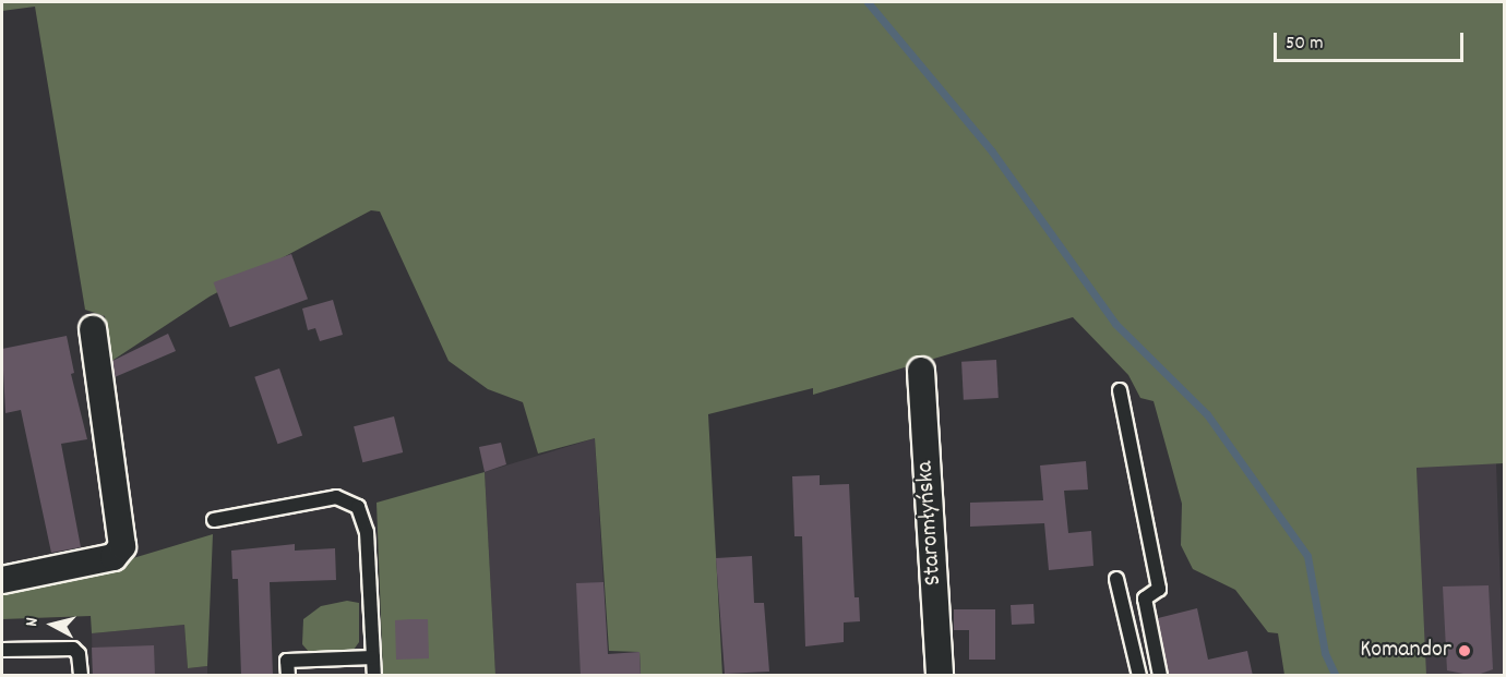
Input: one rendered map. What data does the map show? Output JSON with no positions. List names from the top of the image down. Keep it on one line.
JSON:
{"streets":{"street":["Staromłyńska"]},"places":["Komandor"],"scale_bar":"50 m","north":"left"}
